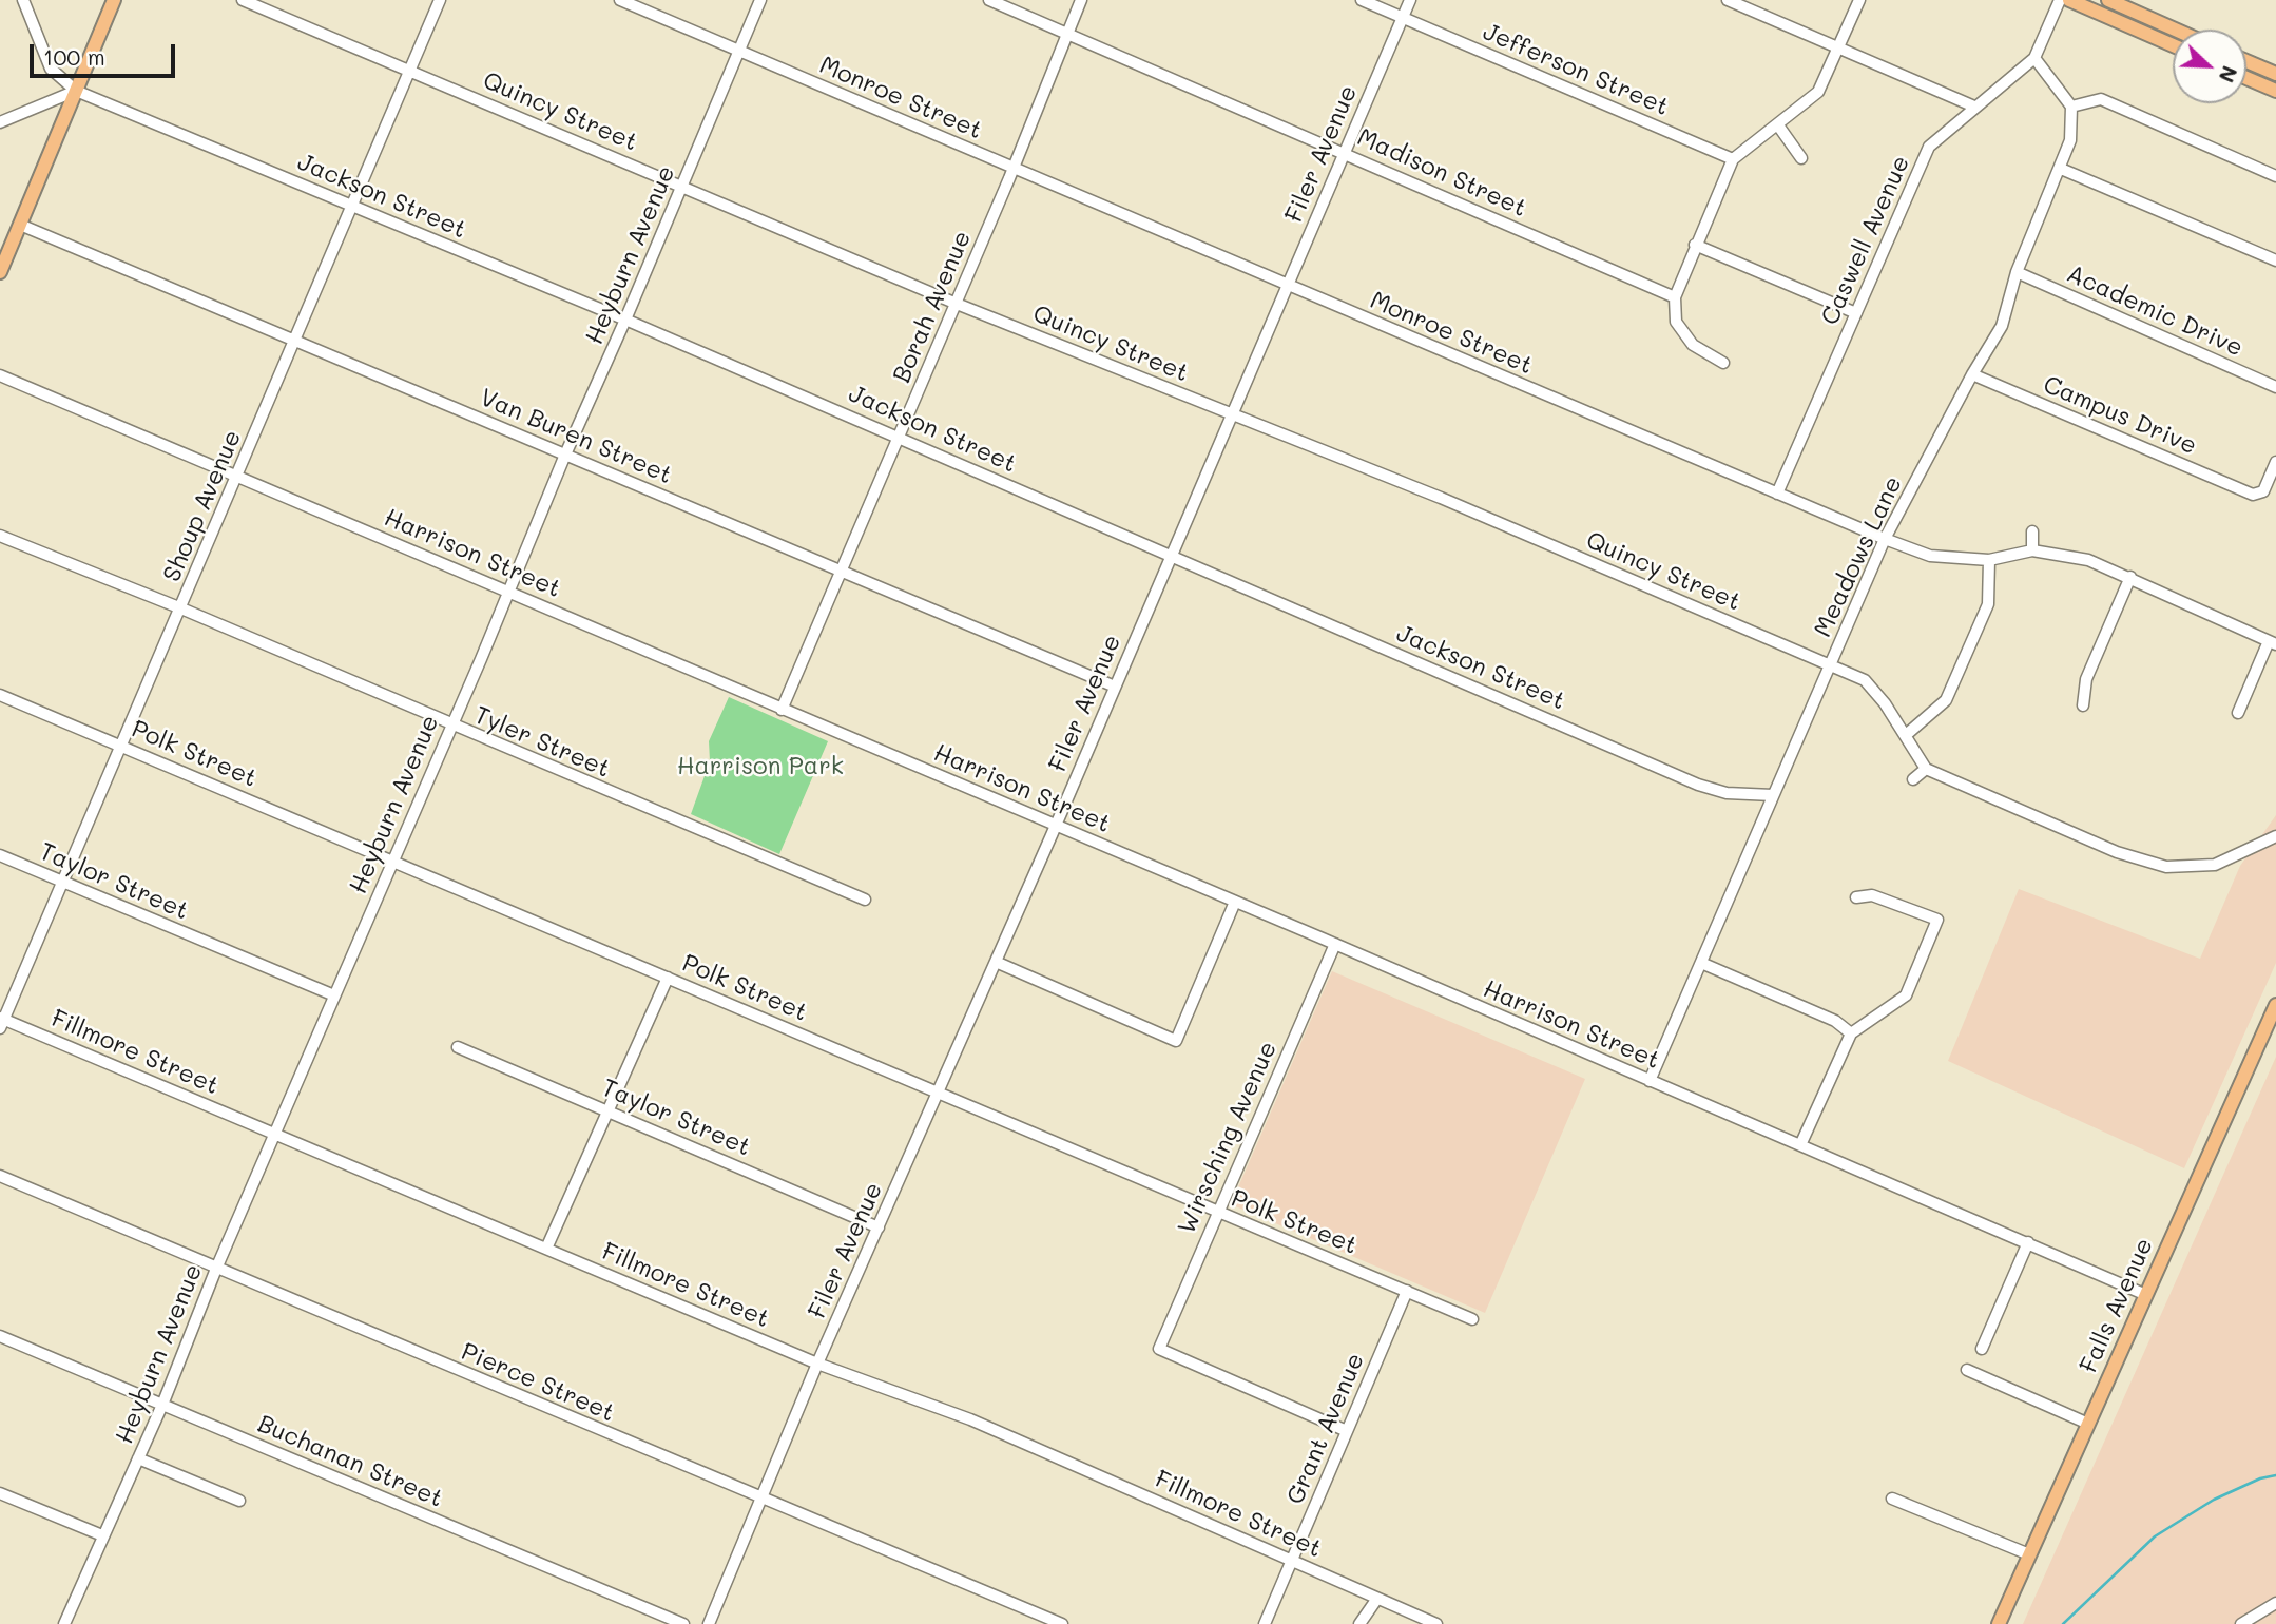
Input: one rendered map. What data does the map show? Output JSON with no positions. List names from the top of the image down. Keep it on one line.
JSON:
{"streets":{"main road":["Falls Avenue"],"street":["Jefferson Street","Monroe Street","Quincy Street","Filer Avenue","Madison Street","Jackson Street","Caswell Avenue","Heyburn Avenue","Borah Avenue","Academic Drive","Campus Drive","Van Buren Street","Shoup Avenue","Harrison Street","Meadows Lane","Tyler Street","Polk Street","Taylor Street","Fillmore Street","Wirsching Avenue","Pierce Street","Grant Avenue","Buchanan Street"]},"crossings":[["Jefferson Street","Filer Avenue"],["Monroe Street","Filer Avenue"],["Monroe Street","Caswell Avenue"],["Monroe Street","Heyburn Avenue"],["Monroe Street","Borah Avenue"],["Monroe Street","Meadows Lane"],["Quincy Street","Filer Avenue"],["Quincy Street","Heyburn Avenue"],["Quincy Street","Borah Avenue"],["Quincy Street","Shoup Avenue"],["Quincy Street","Meadows Lane"],["Filer Avenue","Madison Street"],["Filer Avenue","Jackson Street"],["Filer Avenue","Van Buren Street"],["Filer Avenue","Harrison Street"],["Filer Avenue","Polk Street"],["Filer Avenue","Taylor Street"],["Filer Avenue","Fillmore Street"],["Filer Avenue","Pierce Street"],["Madison Street","Borah Avenue"],["Jackson Street","Heyburn Avenue"],["Jackson Street","Borah Avenue"],["Jackson Street","Shoup Avenue"],["Jackson Street","Meadows Lane"],["Heyburn Avenue","Van Buren Street"],["Heyburn Avenue","Harrison Street"],["Heyburn Avenue","Tyler Street"],["Heyburn Avenue","Polk Street"],["Heyburn Avenue","Taylor Street"],["Heyburn Avenue","Fillmore Street"],["Heyburn Avenue","Pierce Street"],["Heyburn Avenue","Buchanan Street"],["Borah Avenue","Van Buren Street"],["Borah Avenue","Harrison Street"],["Academic Drive","Meadows Lane"],["Campus Drive","Meadows Lane"],["Van Buren Street","Shoup Avenue"],["Shoup Avenue","Harrison Street"],["Shoup Avenue","Tyler Street"],["Shoup Avenue","Polk Street"],["Shoup Avenue","Taylor Street"],["Shoup Avenue","Fillmore Street"],["Harrison Street","Meadows Lane"],["Harrison Street","Wirsching Avenue"],["Harrison Street","Falls Avenue"],["Polk Street","Wirsching Avenue"],["Polk Street","Grant Avenue"],["Fillmore Street","Grant Avenue"],["Wirsching Avenue","Grant Avenue"]],"parks":["Harrison Park"],"scale_bar":"100 m","north":"bottom right"}
